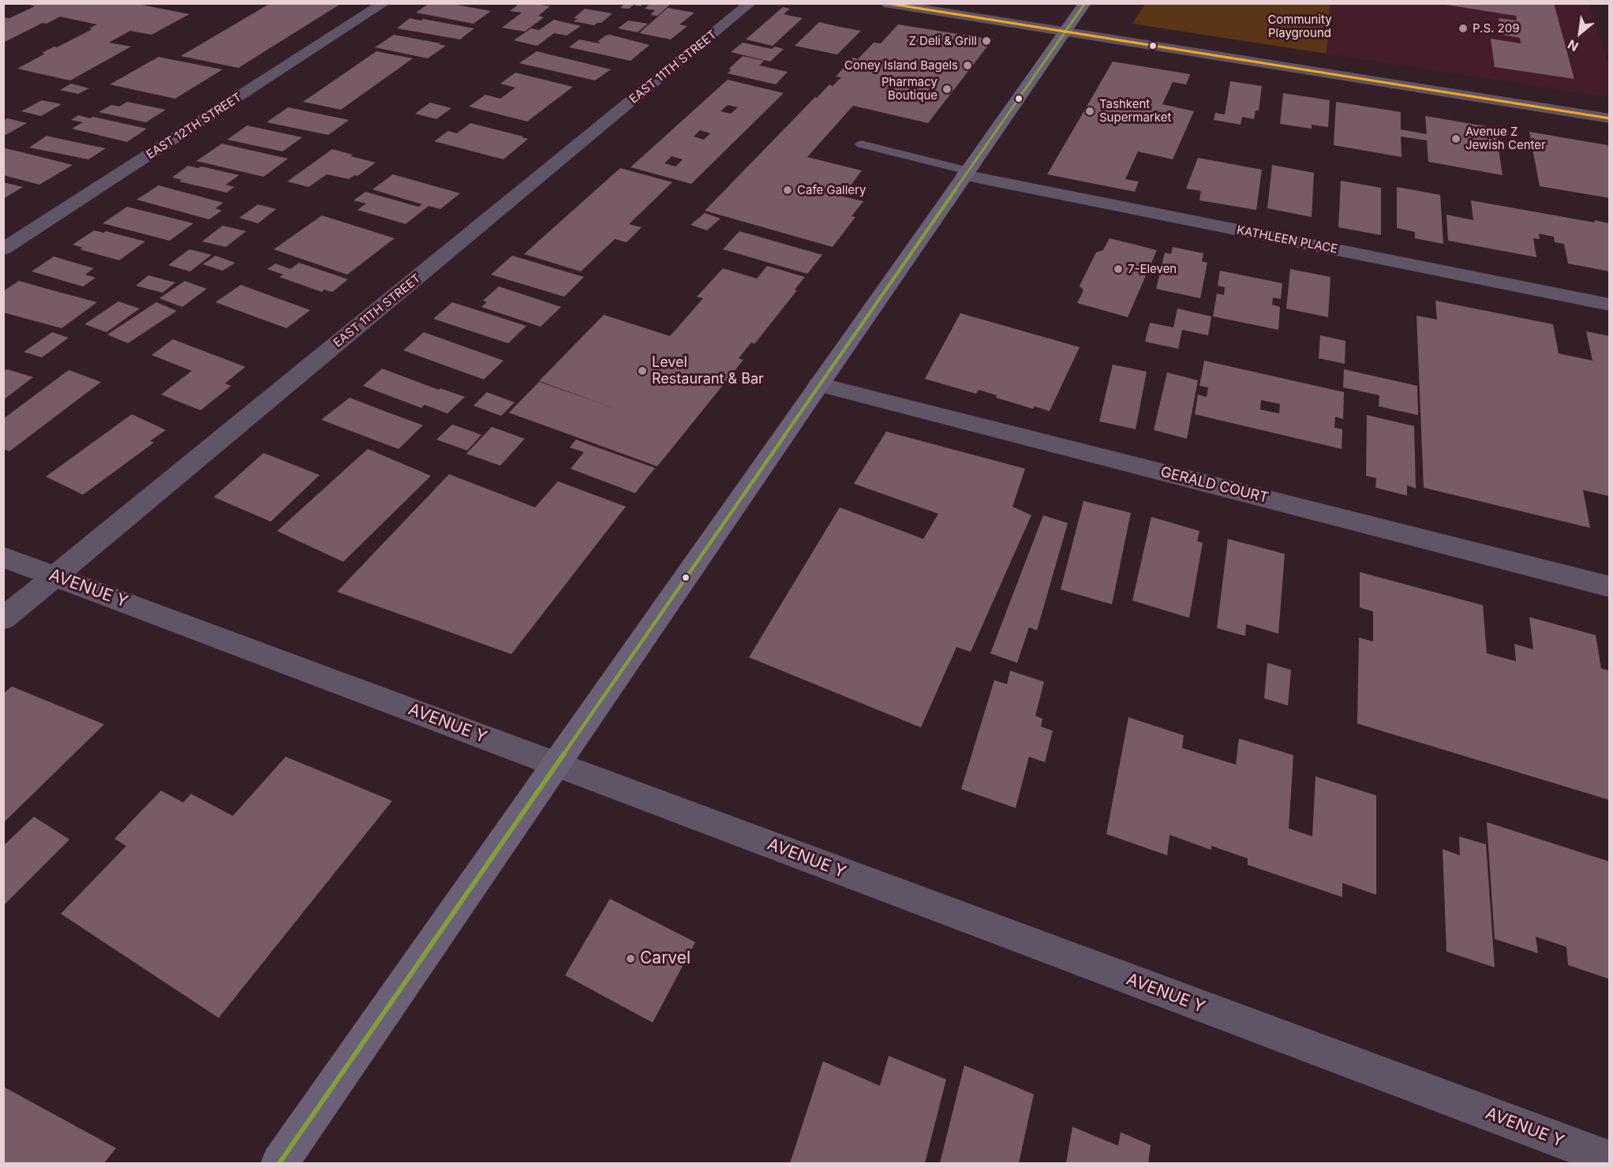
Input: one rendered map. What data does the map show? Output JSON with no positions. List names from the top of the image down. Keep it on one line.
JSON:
{"streets":{"street":["EAST 11TH STREET","EAST 12TH STREET","KATHLEEN PLACE","GERALD COURT","AVENUE Y"]},"crossings":[["EAST 11TH STREET","AVENUE Y"]],"parks":["Community Playground"],"places":["P.S. 209","Z Deli & Grill","Coney Island Bagels","Pharmacy Boutique","Tashkent Supermarket","Avenue Z Jewish Center","Cafe Gallery","7-Eleven","Level Restaurant & Bar","Carvel"],"north":"bottom left"}
